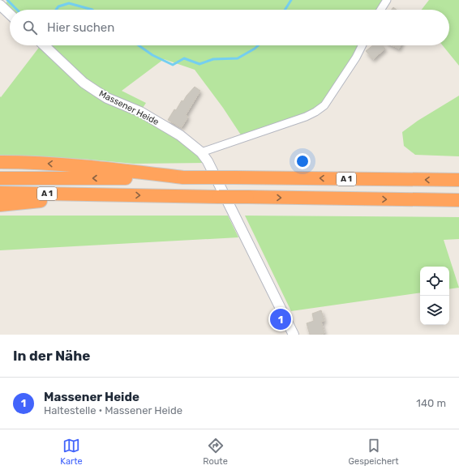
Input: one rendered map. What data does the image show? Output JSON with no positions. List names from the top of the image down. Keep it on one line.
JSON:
{"streets":{"highway":["A 1"],"street":["Massener Heide"]},"page":{"search":"Hier suchen","pins":"1","heading":"In der Nähe","list":[{"mark":"1","name":"Massener Heide","note":"Haltestelle · Massener Heide","value":"140 m"}],"nav":["Karte","Route","Gespeichert"]}}
